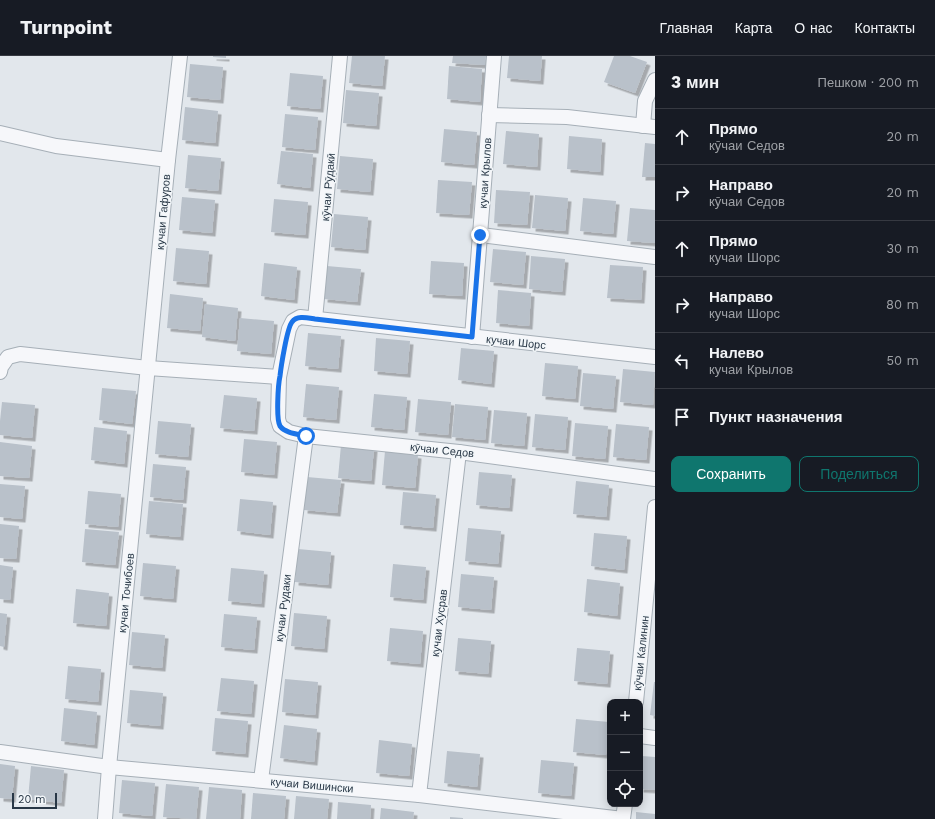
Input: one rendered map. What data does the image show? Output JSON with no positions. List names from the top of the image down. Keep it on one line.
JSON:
{"streets":{"street":["кучаи Крылов","кӯчаи Рӯдакӣ","кучаи Гафуров","кучаи Шорс","кӯчаи Седов","кучаи Точибоев","кучаи Рудаки","кучаи Хусрав","кӯчаи Калинин","кучаи Вишински"]},"crossings":[["кучаи Крылов","кучаи Шорс"],["кӯчаи Рӯдакӣ","кучаи Шорс"],["кучаи Гафуров","кучаи Точибоев"],["кучаи Шорс","кӯчаи Седов"],["кӯчаи Седов","кучаи Рудаки"],["кӯчаи Седов","кучаи Хусрав"],["кучаи Точибоев","кучаи Вишински"],["кучаи Рудаки","кучаи Вишински"],["кучаи Хусрав","кучаи Вишински"]],"scale_bar":"20 m","page":{"header":"Turnpoint","nav":["Главная","Карта","О нас","Контакты"],"heading":["3 мин","Пешком · 200 m"],"list":[["Прямо","кӯчаи Седов","20 m"],["Направо","кӯчаи Седов","20 m"],["Прямо","кучаи Шорс","30 m"],["Направо","кучаи Шорс","80 m"],["Налево","кучаи Крылов","50 m"],"Пункт назначения"],"buttons":["Сохранить","Поделиться"],"map_buttons":["+","−"],"scale":"20 m"}}
